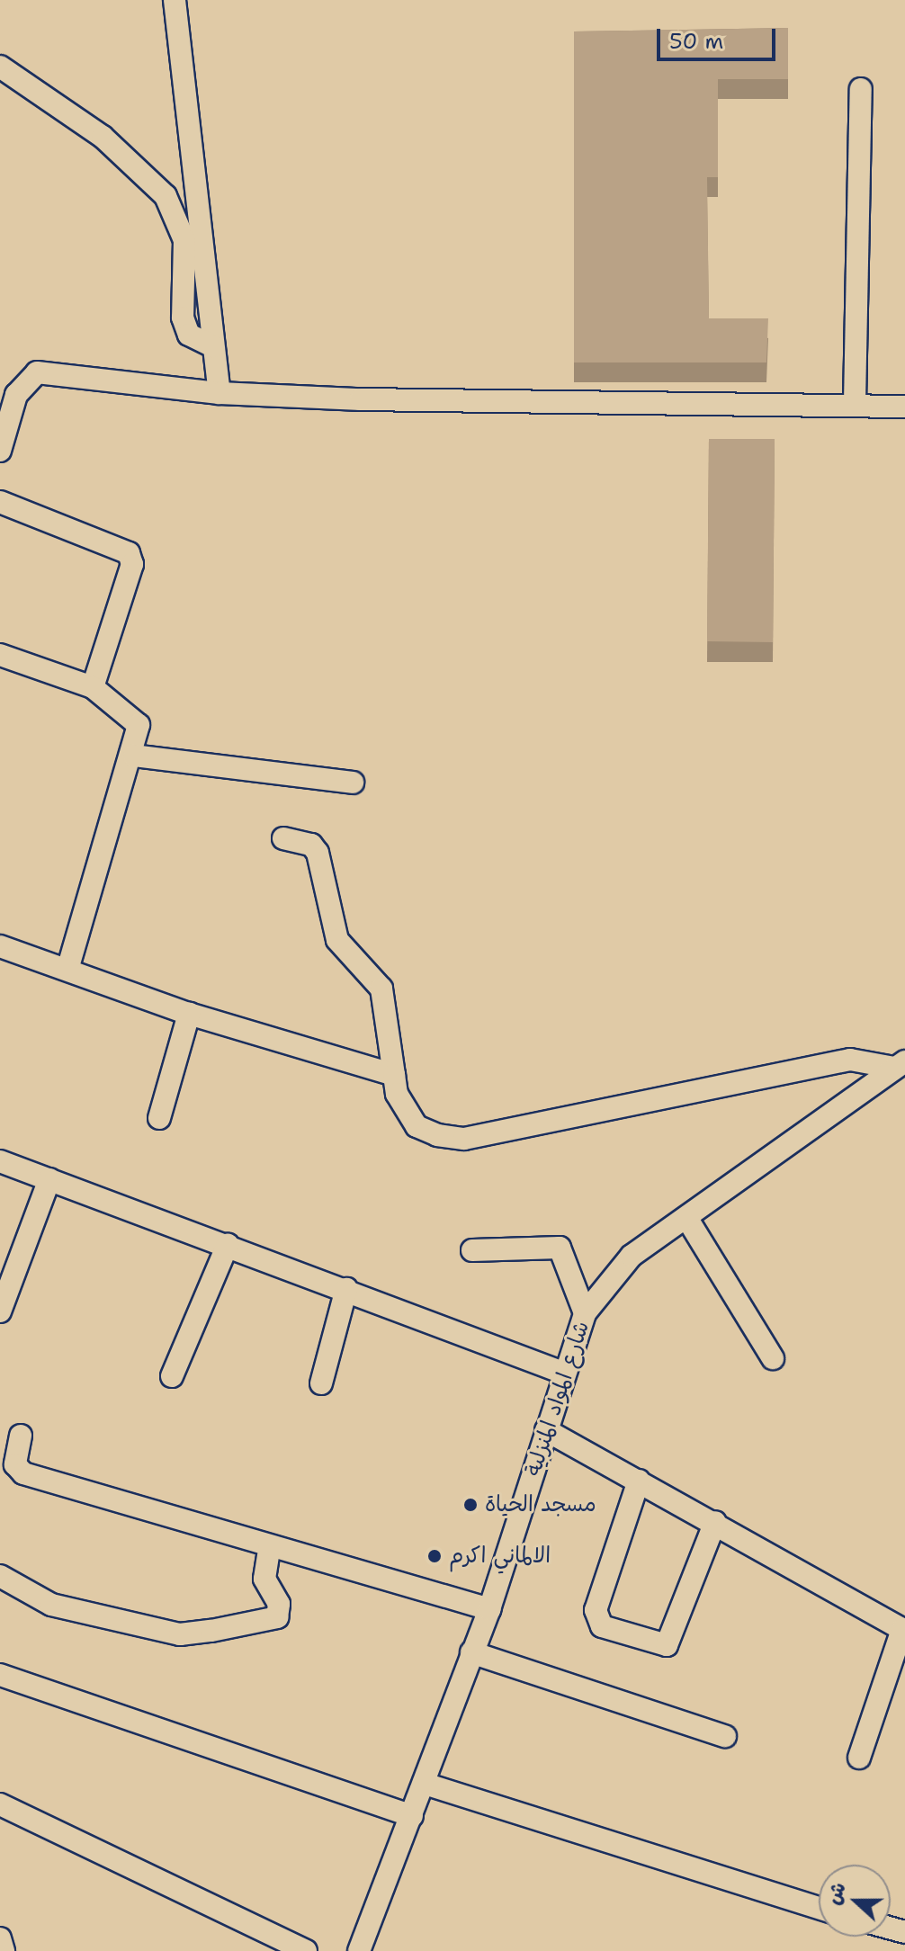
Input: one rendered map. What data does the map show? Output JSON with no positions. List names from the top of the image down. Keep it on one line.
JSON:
{"streets":{"street":["شارع المواد المنزلية"]},"places":["مسجد الحياة","الالماني اكرم"],"scale_bar":"50 m","north":"left"}
